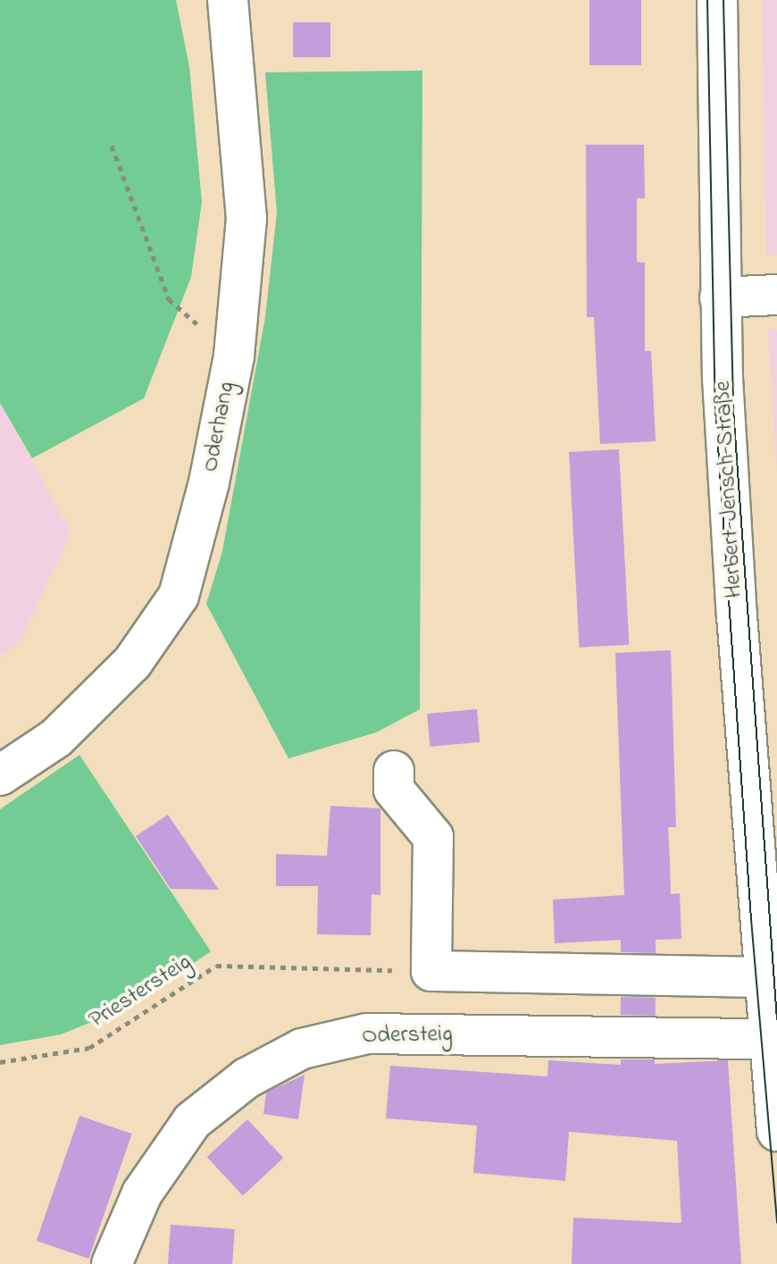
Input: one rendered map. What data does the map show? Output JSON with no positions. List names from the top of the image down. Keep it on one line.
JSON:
{"streets":{"street":["Oderhang","Herbert-Jensch-Straße","Odersteig"],"path":["Priestersteig"]},"crossings":[["Herbert-Jensch-Straße","Odersteig"]]}
